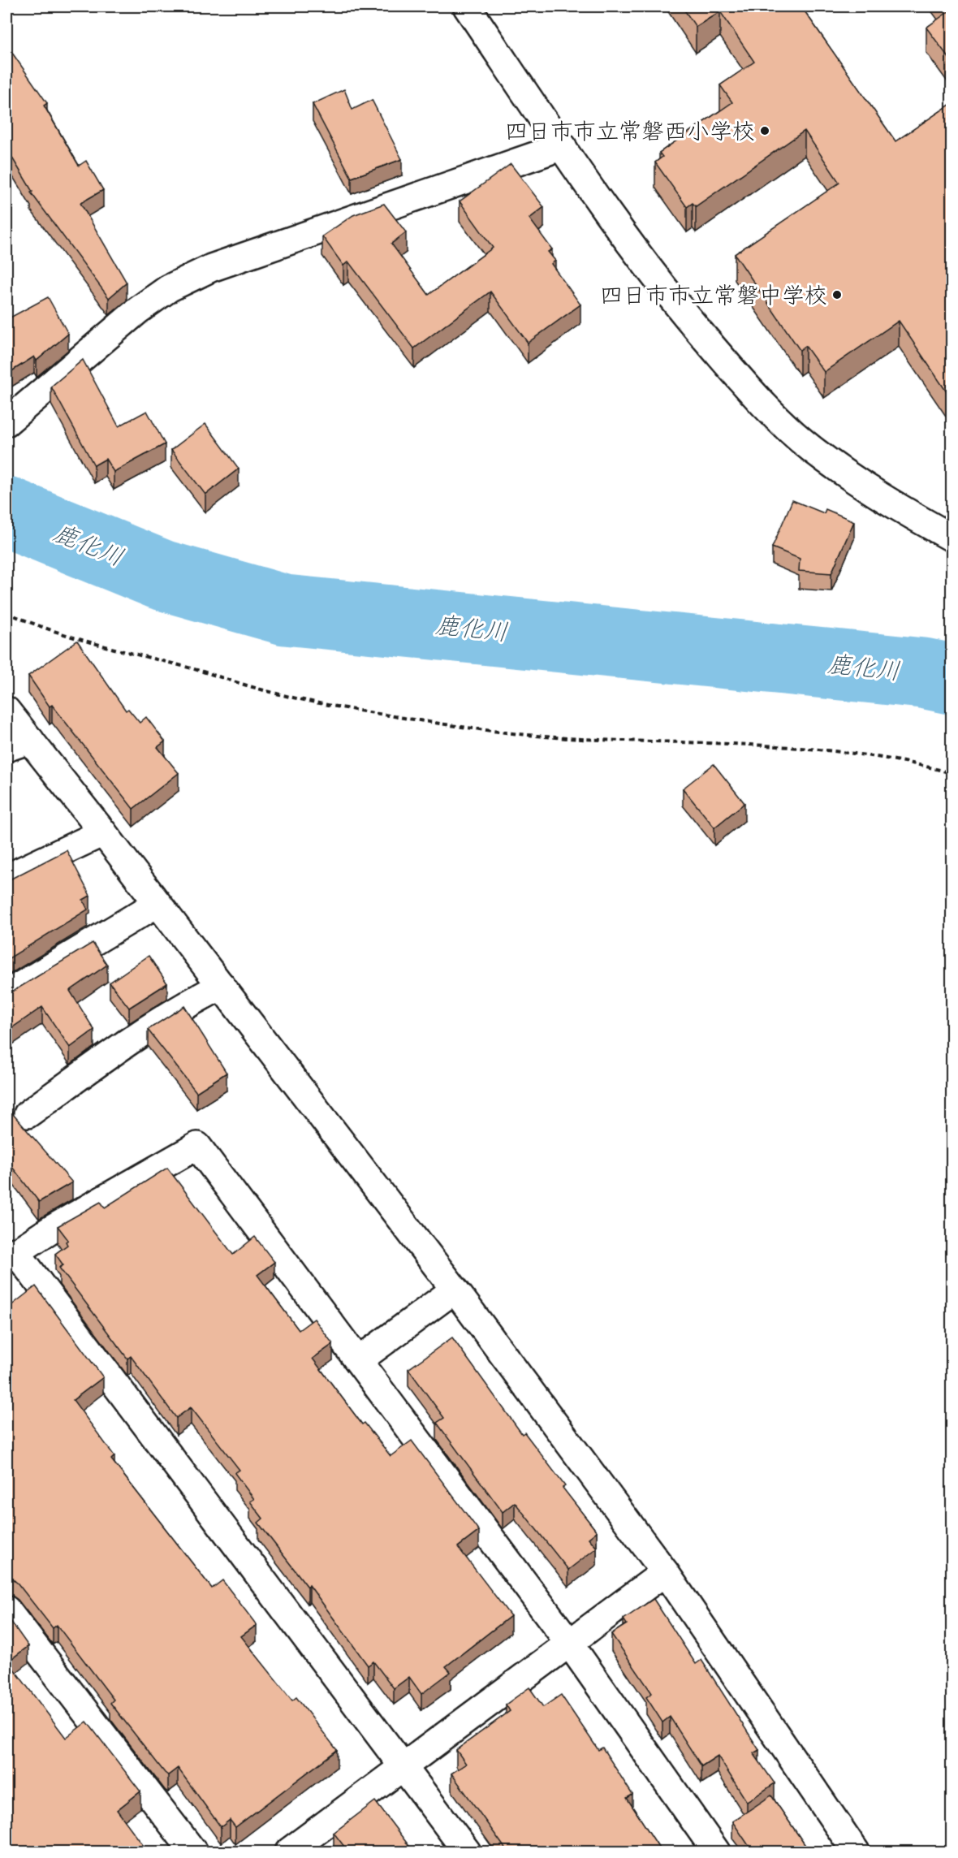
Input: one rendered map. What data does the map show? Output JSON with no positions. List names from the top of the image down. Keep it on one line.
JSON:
{"water":["鹿化川"],"places":["四日市市立常磐西小学校","四日市市立常磐中学校"]}
